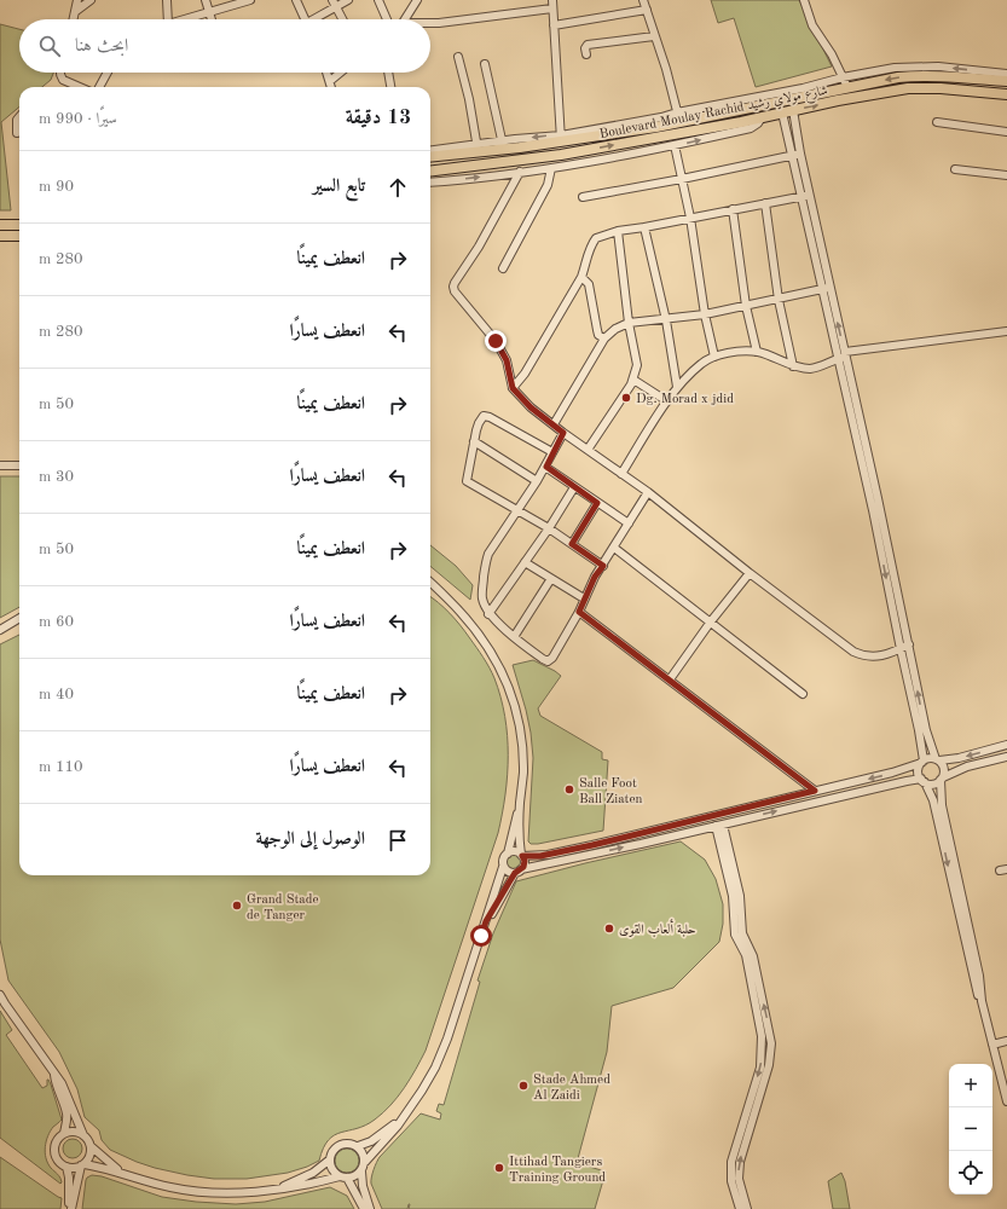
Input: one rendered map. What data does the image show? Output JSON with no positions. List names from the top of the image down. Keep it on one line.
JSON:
{"streets":{"main road":["Boulevard Moulay Rachid شارع مولاي رشيد"]},"places":["Dg. Morad x jdid","Salle Foot Ball Ziaten","Grand Stade de Tanger","حلبة ألعاب القوى","Stade Ahmed Al Zaidi","Ittihad Tangiers Training Ground"],"page":{"search":"ابحث هنا","heading":["13 دقيقة","سيرًا · 990 m"],"list":[["تابع السير","90 m"],["انعطف يمينًا","280 m"],["انعطف يسارًا","280 m"],["انعطف يمينًا","50 m"],["انعطف يسارًا","30 m"],["انعطف يمينًا","50 m"],["انعطف يسارًا","60 m"],["انعطف يمينًا","40 m"],["انعطف يسارًا","110 m"],"الوصول إلى الوجهة"],"map_buttons":["+","−"]}}
